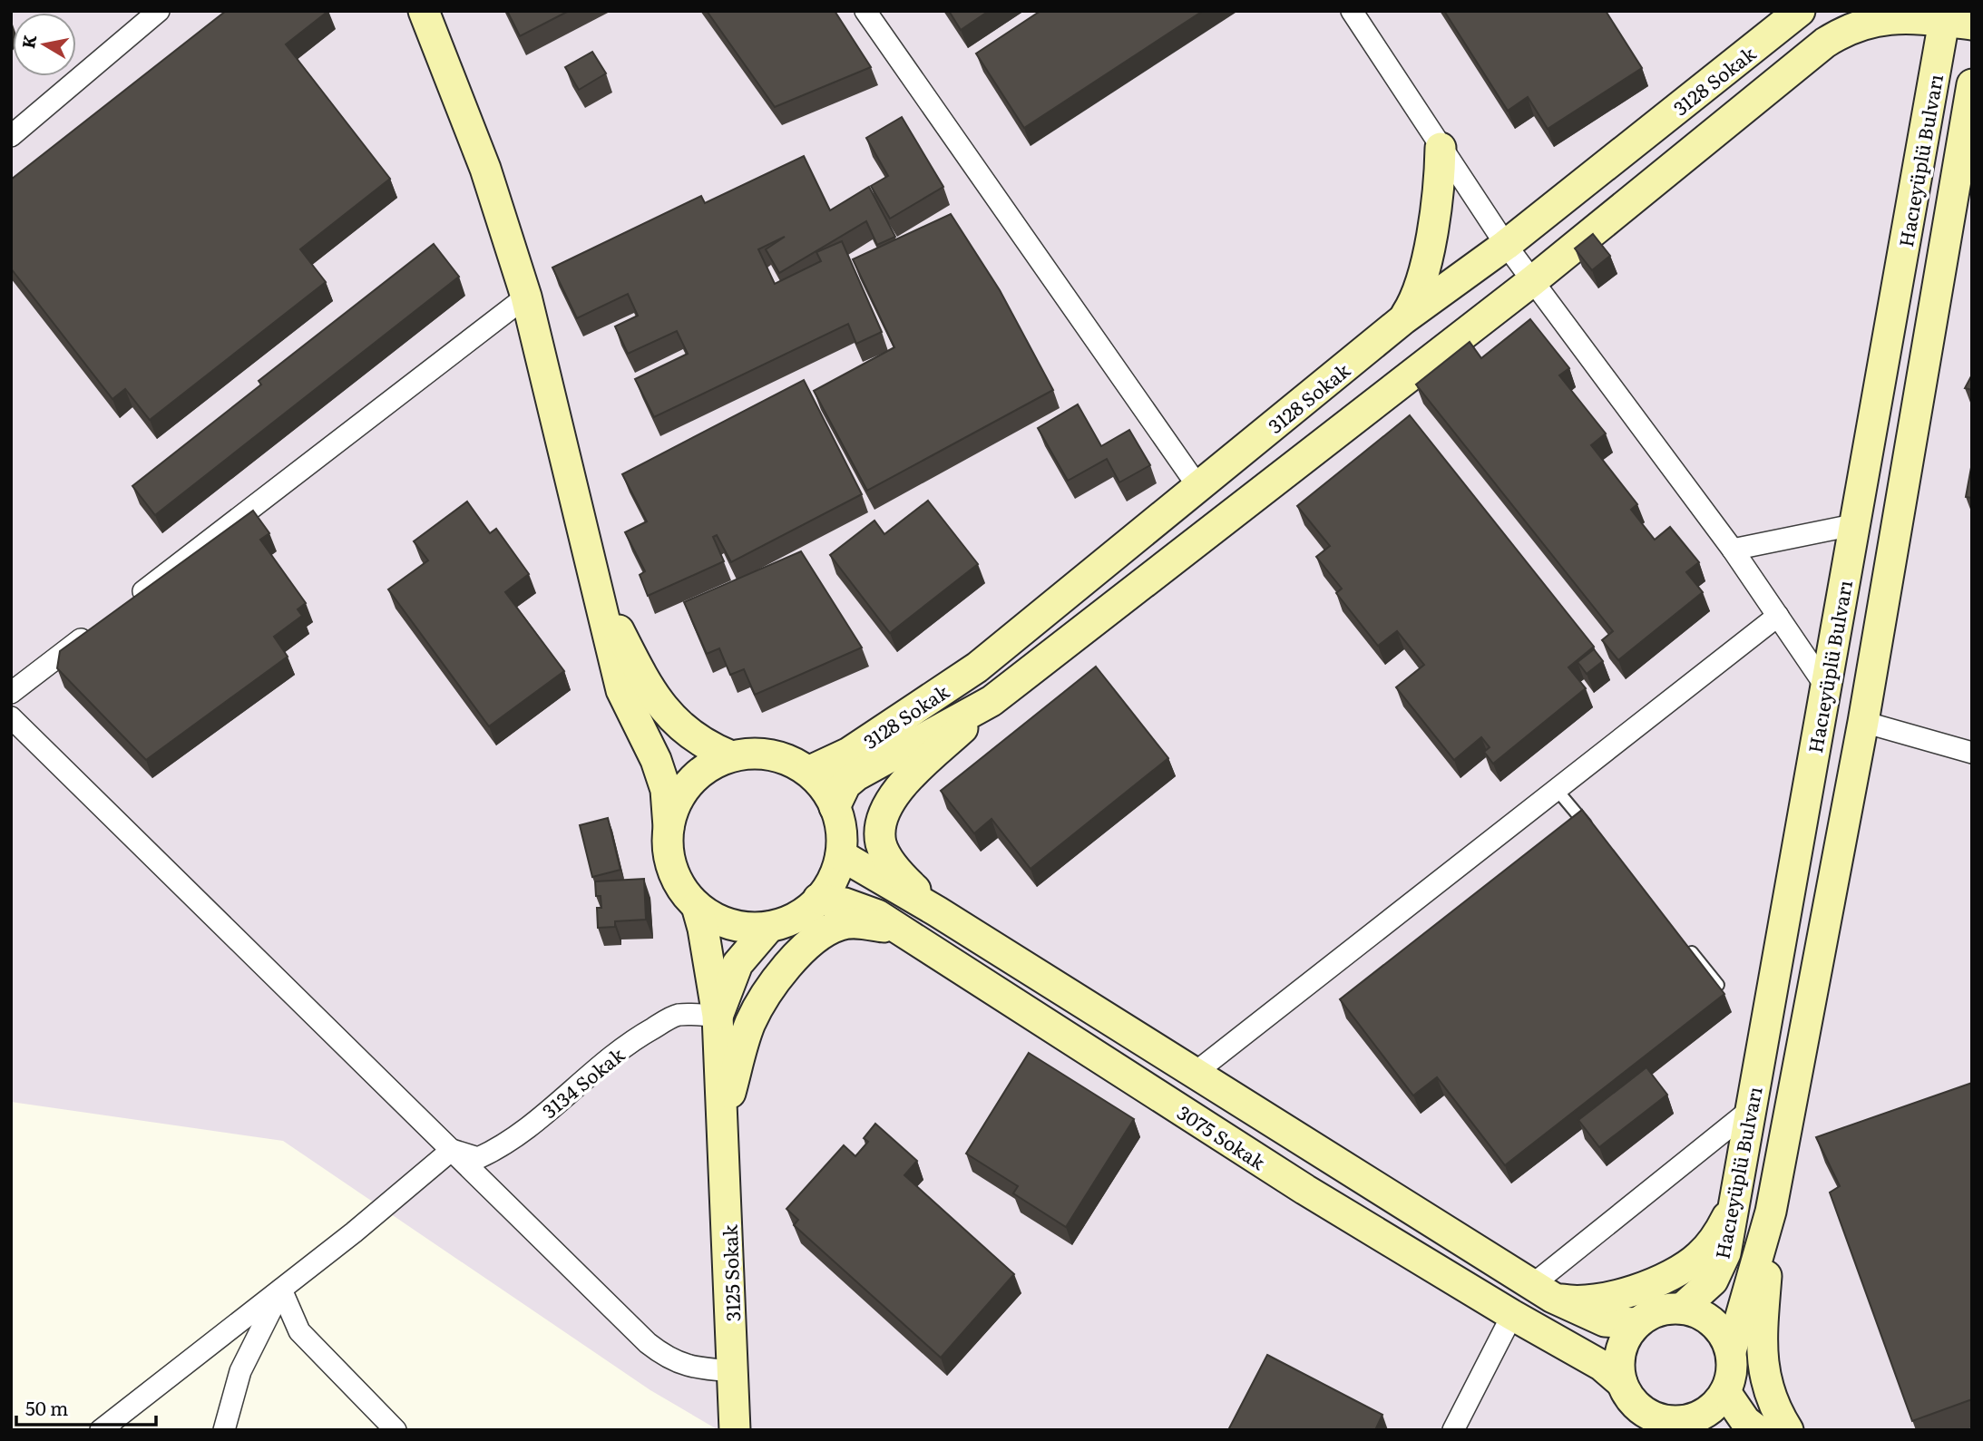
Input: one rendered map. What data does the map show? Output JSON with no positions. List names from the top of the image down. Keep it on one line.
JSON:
{"streets":{"street":["3128 Sokak","Hacıeyüplü Bulvarı","3134 Sokak","3075 Sokak","3125 Sokak"]},"crossings":[["3128 Sokak","Hacıeyüplü Bulvarı"],["3128 Sokak","3075 Sokak"],["3128 Sokak","3125 Sokak"],["Hacıeyüplü Bulvarı","3075 Sokak"],["3134 Sokak","3125 Sokak"],["3075 Sokak","3125 Sokak"]],"scale_bar":"50 m","north":"left"}
